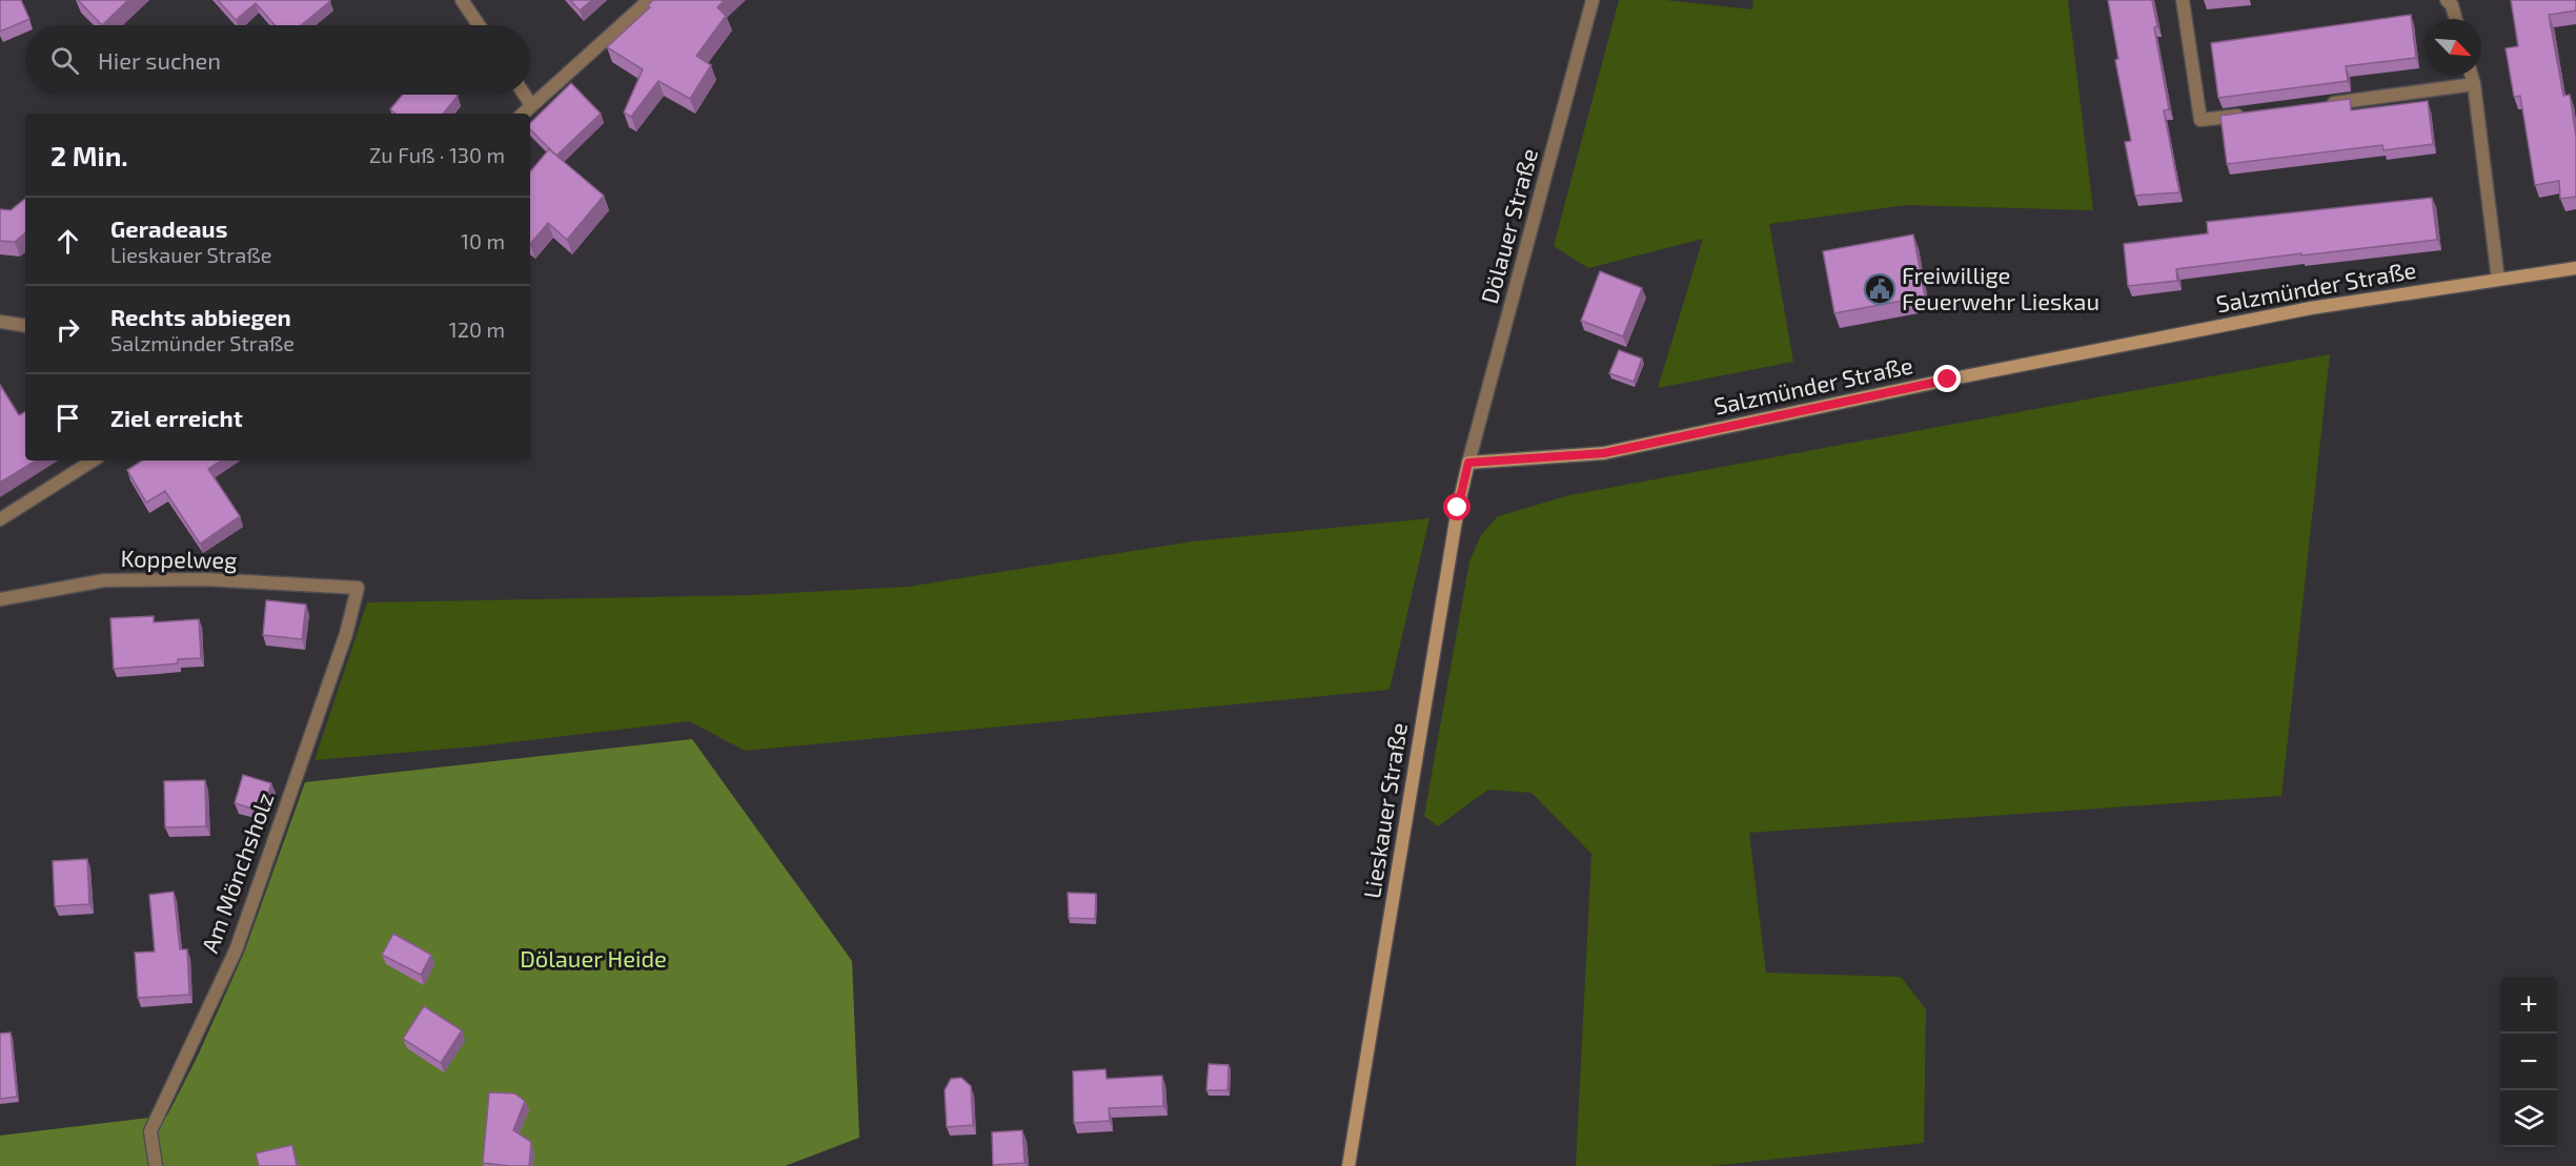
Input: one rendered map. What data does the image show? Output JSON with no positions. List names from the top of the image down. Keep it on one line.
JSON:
{"streets":{"street":["Dölauer Straße","Salzmünder Straße","Koppelweg","Lieskauer Straße","Am Mönchsholz"]},"crossings":[["Dölauer Straße","Salzmünder Straße"],["Dölauer Straße","Lieskauer Straße"],["Salzmünder Straße","Lieskauer Straße"],["Koppelweg","Am Mönchsholz"]],"parks":["Dölauer Heide"],"places":{"public building":["Freiwillige Feuerwehr Lieskau"]},"north":"bottom right","page":{"search":"Hier suchen","heading":["2 Min.","Zu Fuß · 130 m"],"list":[["Geradeaus","Lieskauer Straße","10 m"],["Rechts abbiegen","Salzmünder Straße","120 m"],"Ziel erreicht"],"map_buttons":["+","−"]}}
